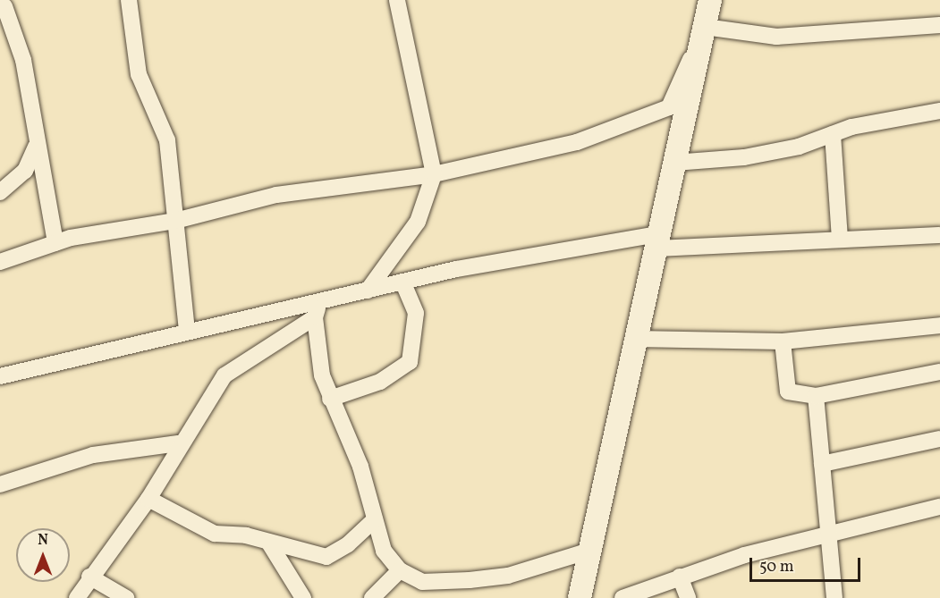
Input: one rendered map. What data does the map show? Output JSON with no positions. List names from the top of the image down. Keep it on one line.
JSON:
{"scale_bar":"50 m","north":"top"}
